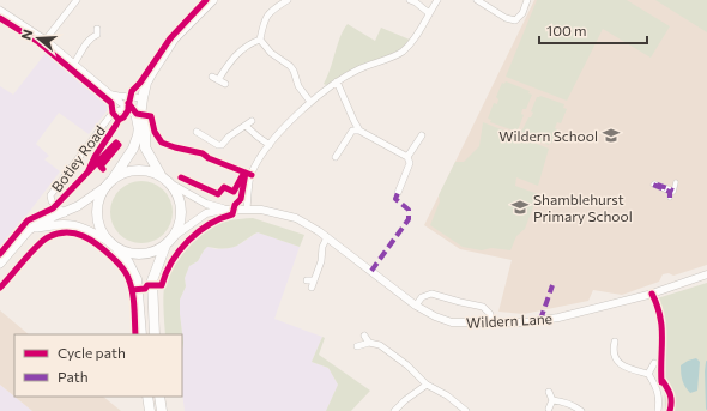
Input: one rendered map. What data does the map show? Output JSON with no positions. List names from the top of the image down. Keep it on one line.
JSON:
{"streets":{"main road":["Botley Road"],"street":["Wildern Lane"]},"crossings":[["Botley Road","Wildern Lane"]],"places":{"school or university":["Wildern School","Shamblehurst Primary School"]},"legend":["Cycle path","Path"],"scale_bar":"100 m","north":"left"}
